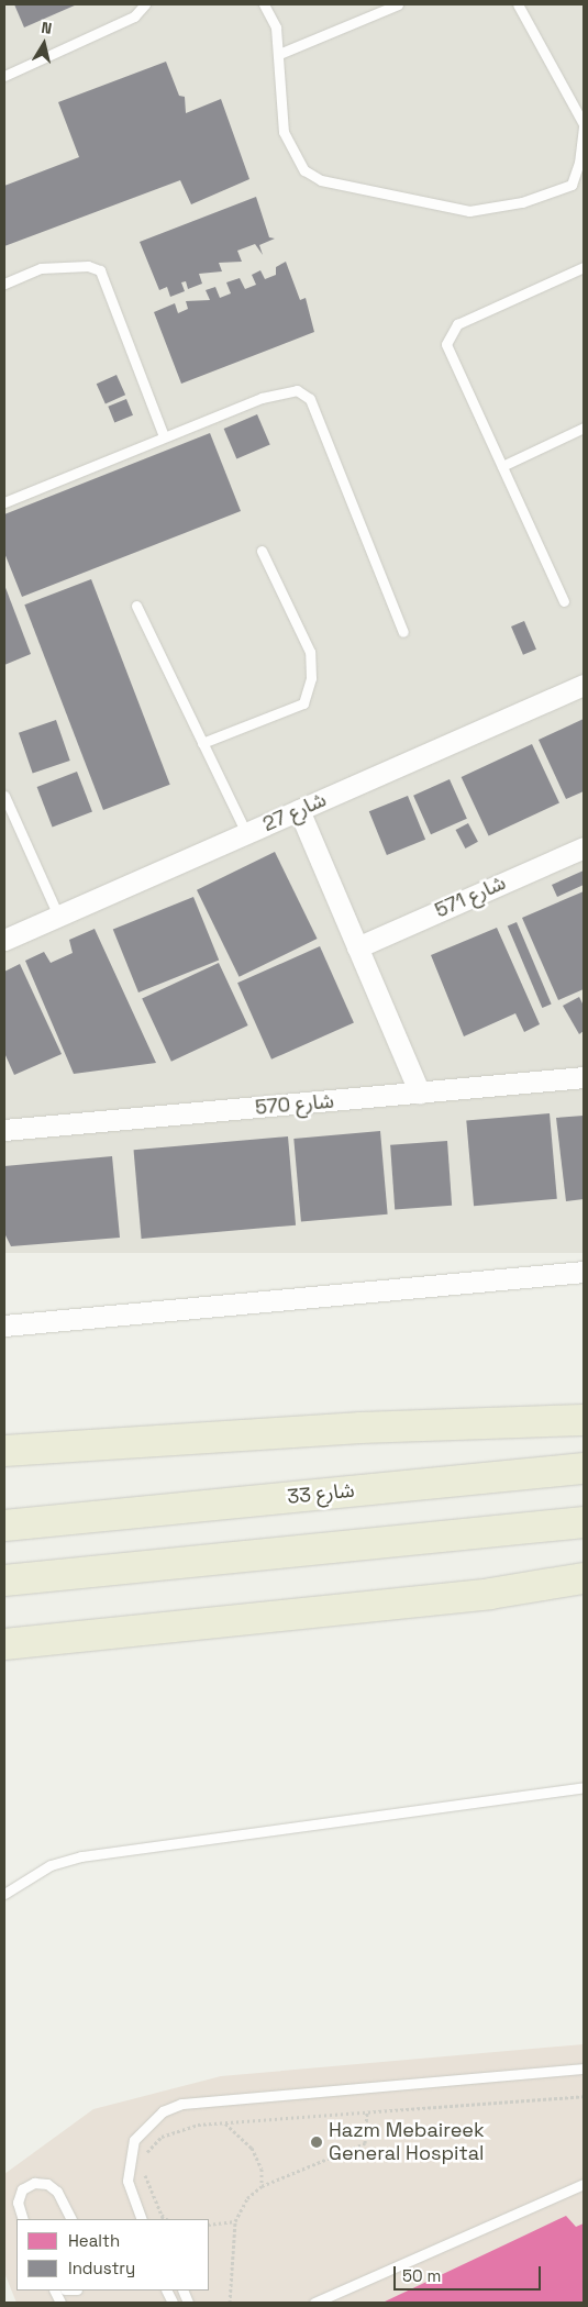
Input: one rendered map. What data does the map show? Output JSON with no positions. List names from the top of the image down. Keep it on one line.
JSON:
{"streets":{"highway":["شارع 33"],"street":["شارع 27","شارع 571","شارع 570"]},"places":["Hazm Mebaireek General Hospital"],"legend":["Health","Industry"],"scale_bar":"50 m","north":"top"}
